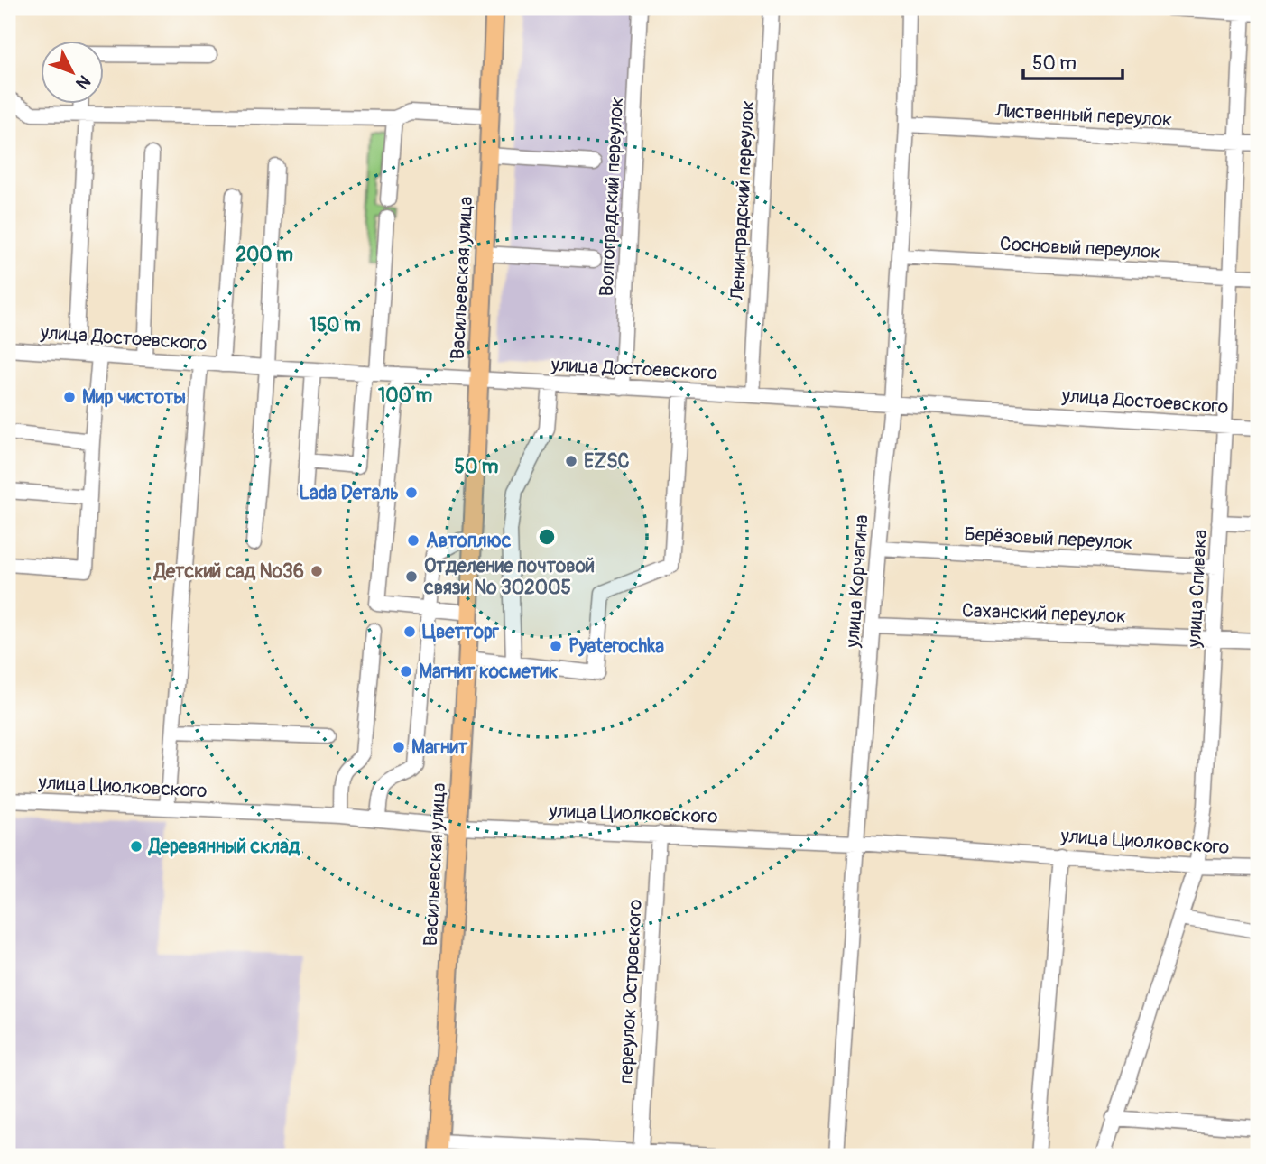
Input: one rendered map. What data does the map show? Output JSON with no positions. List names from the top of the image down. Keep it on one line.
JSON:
{"streets":{"main road":["Васильевская улица"],"street":["Лиственный переулок","Волгоградский переулок","Ленинградский переулок","Сосновый переулок","улица Достоевского","Берёзовый переулок","улица Корчагина","улица Спивака","Саханский переулок","улица Циолковского","переулок Островского"]},"crossings":[["Лиственный переулок","улица Корчагина"],["Лиственный переулок","улица Спивака"],["Волгоградский переулок","улица Достоевского"],["Ленинградский переулок","улица Достоевского"],["Сосновый переулок","улица Корчагина"],["Сосновый переулок","улица Спивака"],["Васильевская улица","улица Достоевского"],["Васильевская улица","улица Циолковского"],["улица Достоевского","улица Корчагина"],["улица Достоевского","улица Спивака"],["Берёзовый переулок","улица Корчагина"],["Берёзовый переулок","улица Спивака"],["улица Корчагина","Саханский переулок"],["улица Корчагина","улица Циолковского"],["улица Спивака","Саханский переулок"],["улица Спивака","улица Циолковского"],["улица Циолковского","переулок Островского"]],"places":["Мир чистоты","EZSC","Lada Dеталь","Автоплюс","Детский сад №36","Отделение почтовой связи № 302005","Цветторг","Pyaterochka","Магнит косметик","Магнит","Деревянный склад"],"scale_bar":"50 m","north":"bottom right","rings":["200 m","150 m","100 m","50 m"]}
